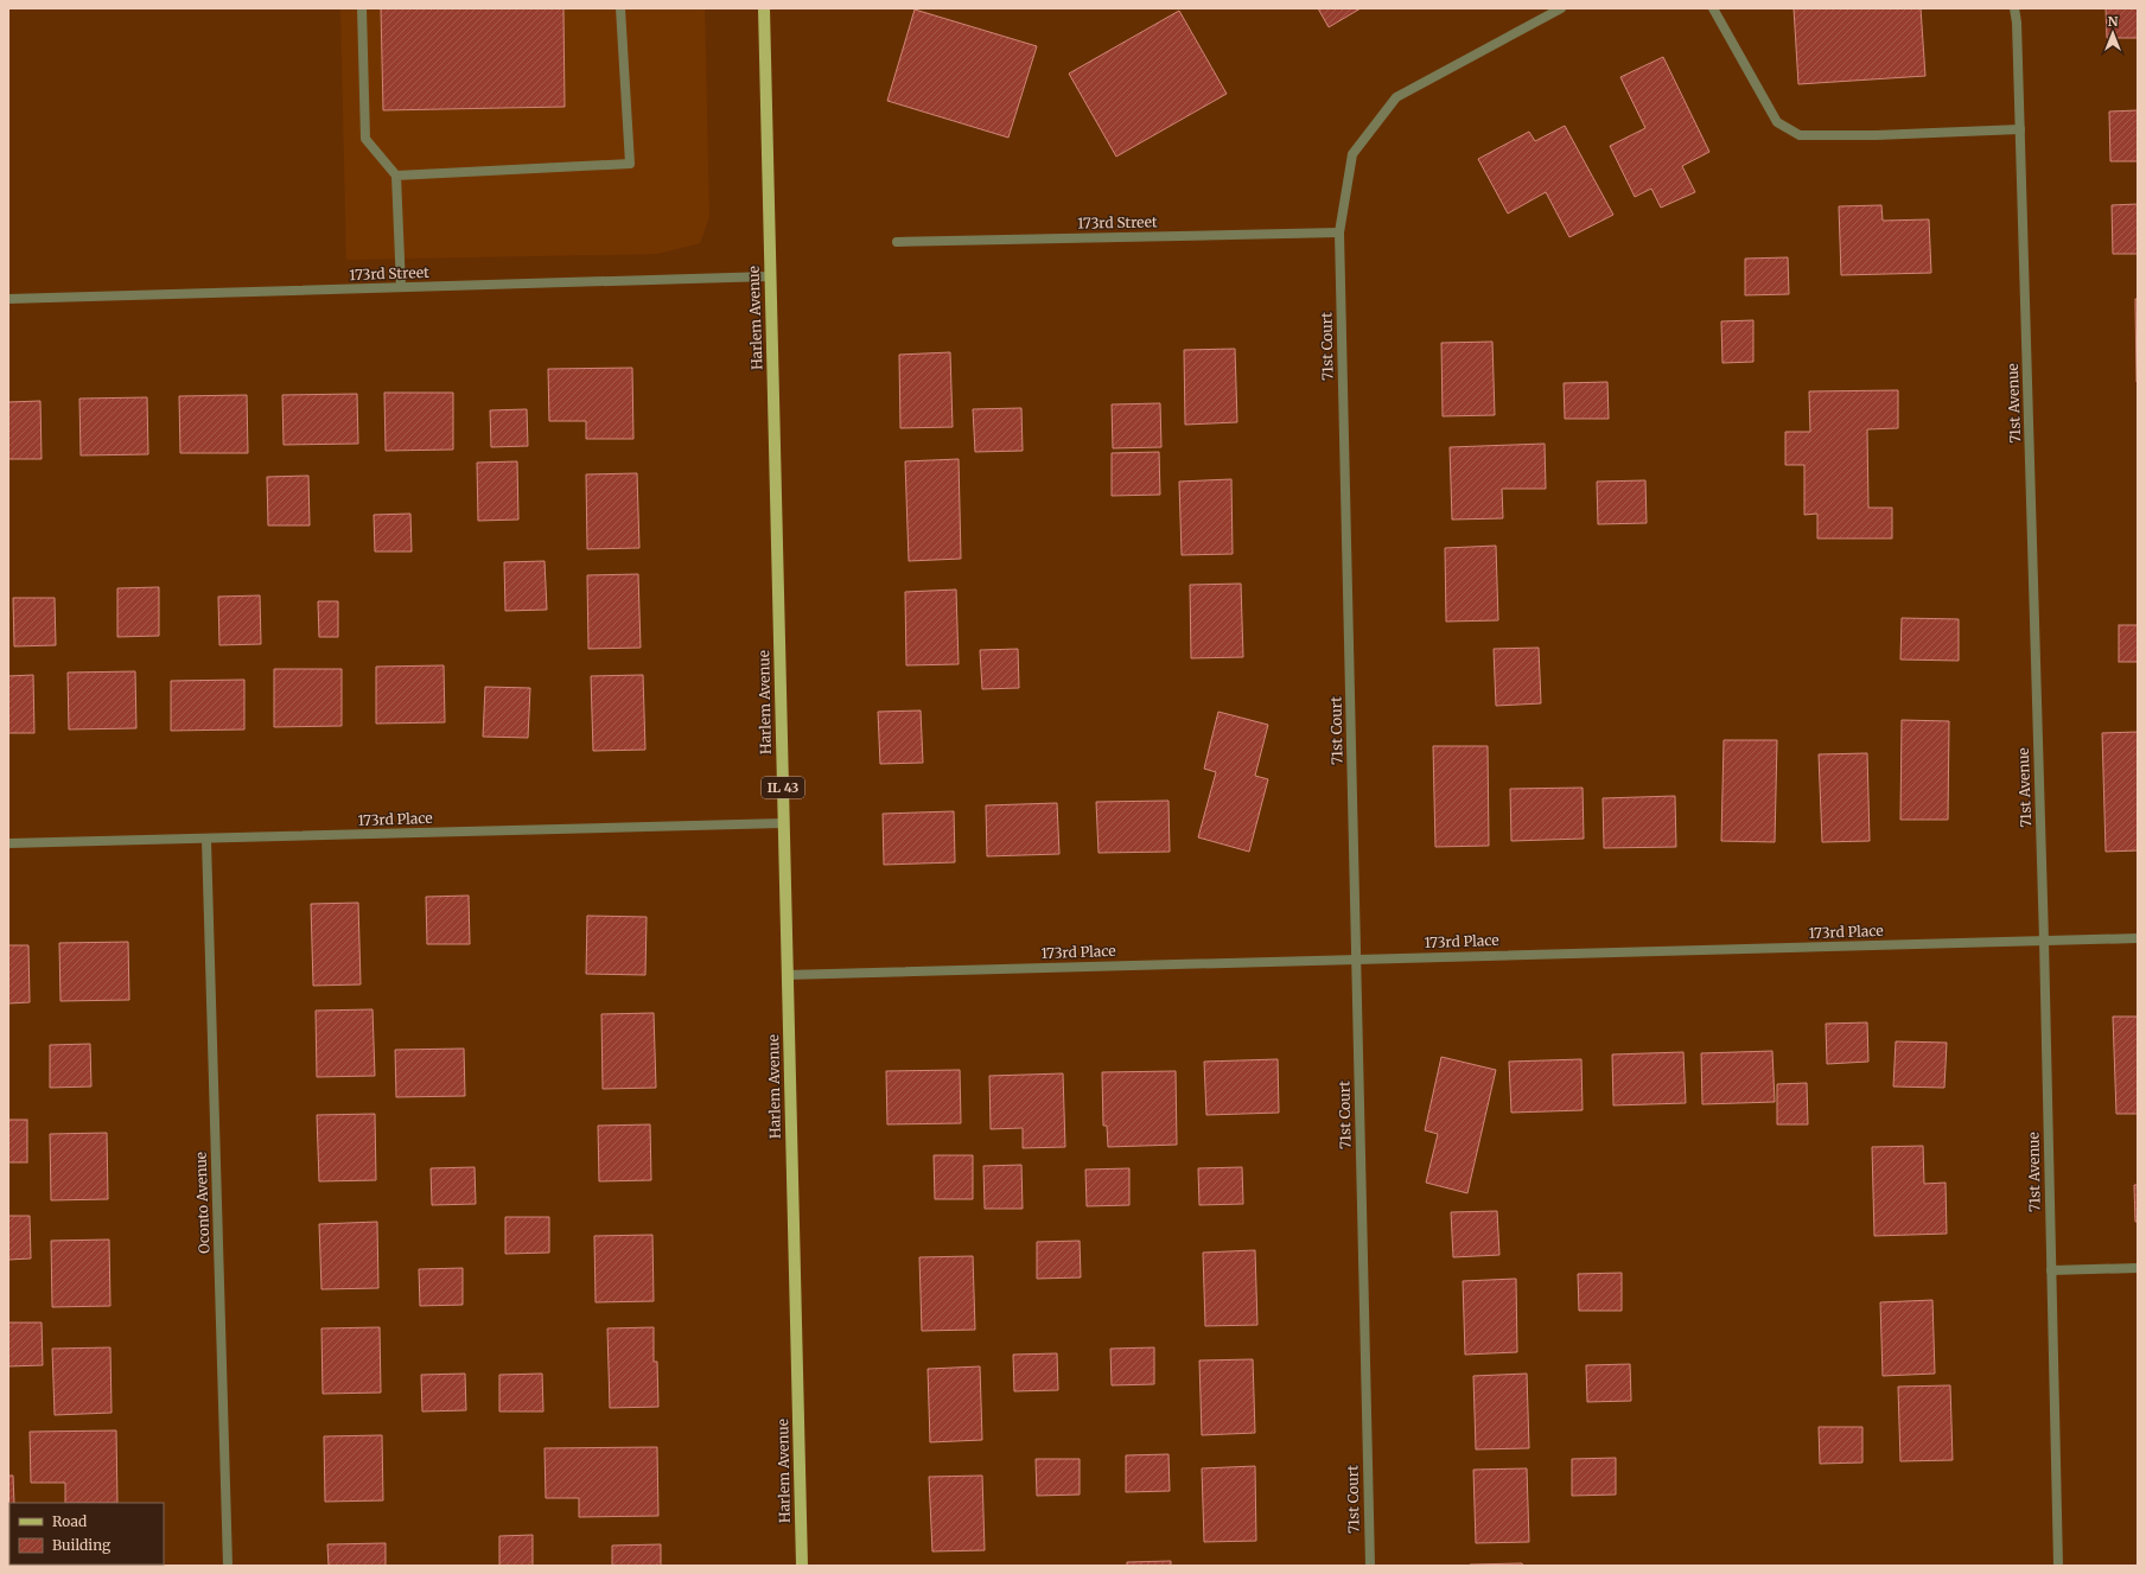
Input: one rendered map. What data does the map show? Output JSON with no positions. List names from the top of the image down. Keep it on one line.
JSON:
{"streets":{"main road":["Harlem Avenue","IL 43"],"street":["173rd Street","71st Court","71st Avenue","173rd Place","Oconto Avenue"]},"crossings":[["173rd Street","Harlem Avenue"],["173rd Street","71st Court"],["Harlem Avenue","173rd Place"],["71st Court","173rd Place"],["71st Avenue","173rd Place"],["173rd Place","Oconto Avenue"]],"legend":["Road","Building"],"north":"top"}
